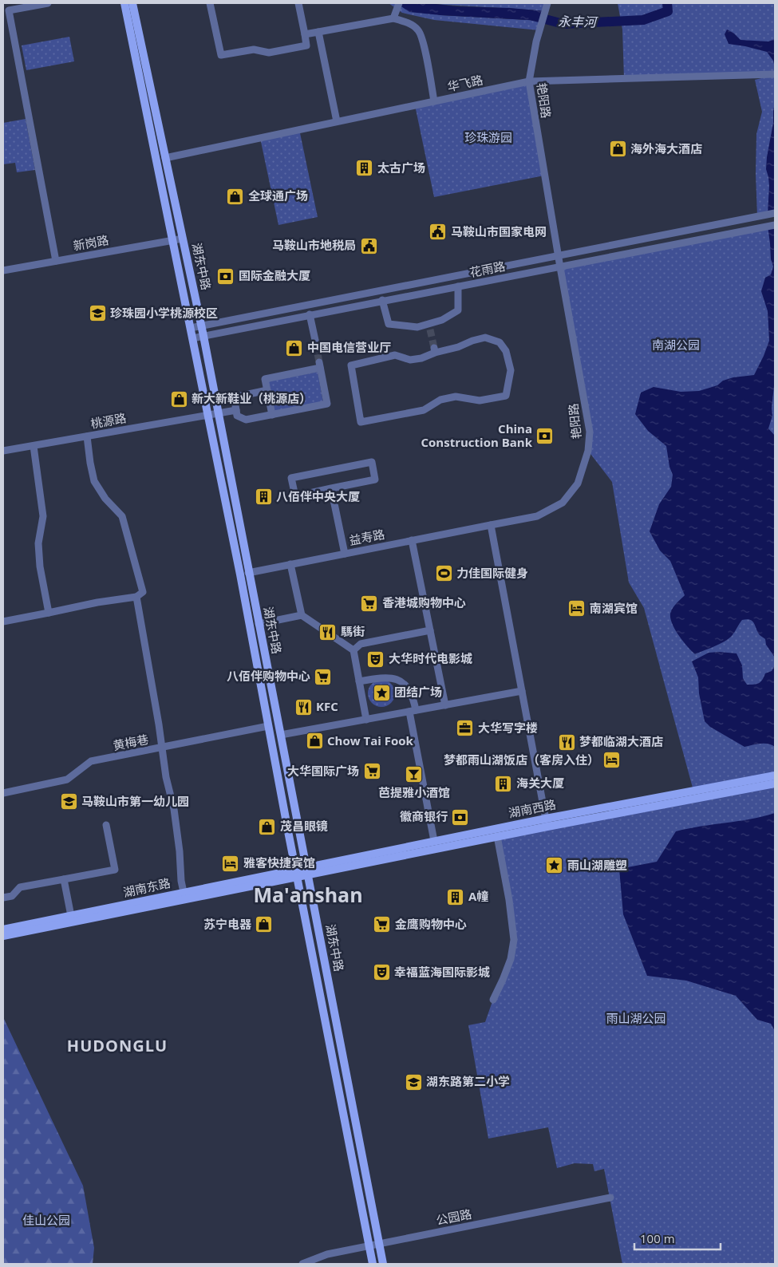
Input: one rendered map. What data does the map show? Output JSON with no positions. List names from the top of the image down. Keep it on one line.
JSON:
{"streets":{"main road":["湖东中路","湖南西路","湖南东路"],"street":["华飞路","艳阳路","新岗路","花雨路","桃源路","益寿路","黄梅巷","公园路"]},"crossings":[["华飞路","艳阳路"],["华飞路","湖东中路"],["艳阳路","花雨路"],["艳阳路","益寿路"],["新岗路","湖东中路"],["湖东中路","花雨路"],["湖东中路","桃源路"],["湖东中路","益寿路"],["湖东中路","黄梅巷"],["湖东中路","湖南西路"],["湖东中路","湖南东路"],["湖东中路","公园路"]],"districts":["Ma'anshan","HUDONGLU"],"water":["永丰河"],"parks":["珍珠游园","南湖公园","雨山湖公园","佳山公园"],"places":{"shop":["海外海大酒店","全球通广场","中国电信营业厅","新大新鞋业（桃源店）","Chow Tai Fook","茂昌眼镜","苏宁电器"],"building":["太古广场","八佰伴中央大厦","海关大厦","A幢"],"public building":["马鞍山市国家电网","马鞍山市地税局"],"bank":["国际金融大厦","China Construction Bank","徽商银行"],"school or university":["珍珠园小学桃源校区","马鞍山市第一幼儿园","湖东路第二小学"],"sports":["力佳国际健身"],"supermarket":["香港城购物中心","八佰伴购物中心","大华国际广场","金鹰购物中心"],"hotel":["南湖宾馆","梦都雨山湖饭店（客房入住）","雅客快捷宾馆"],"restaurant":["騳街","KFC","梦都临湖大酒店"],"theatre":["大华时代电影城","幸福蓝海国际影城"],"place":["团结广场","雨山湖雕塑"],"office":["大华写字楼"],"bar":["芭提雅小酒馆"]},"scale_bar":"100 m"}
